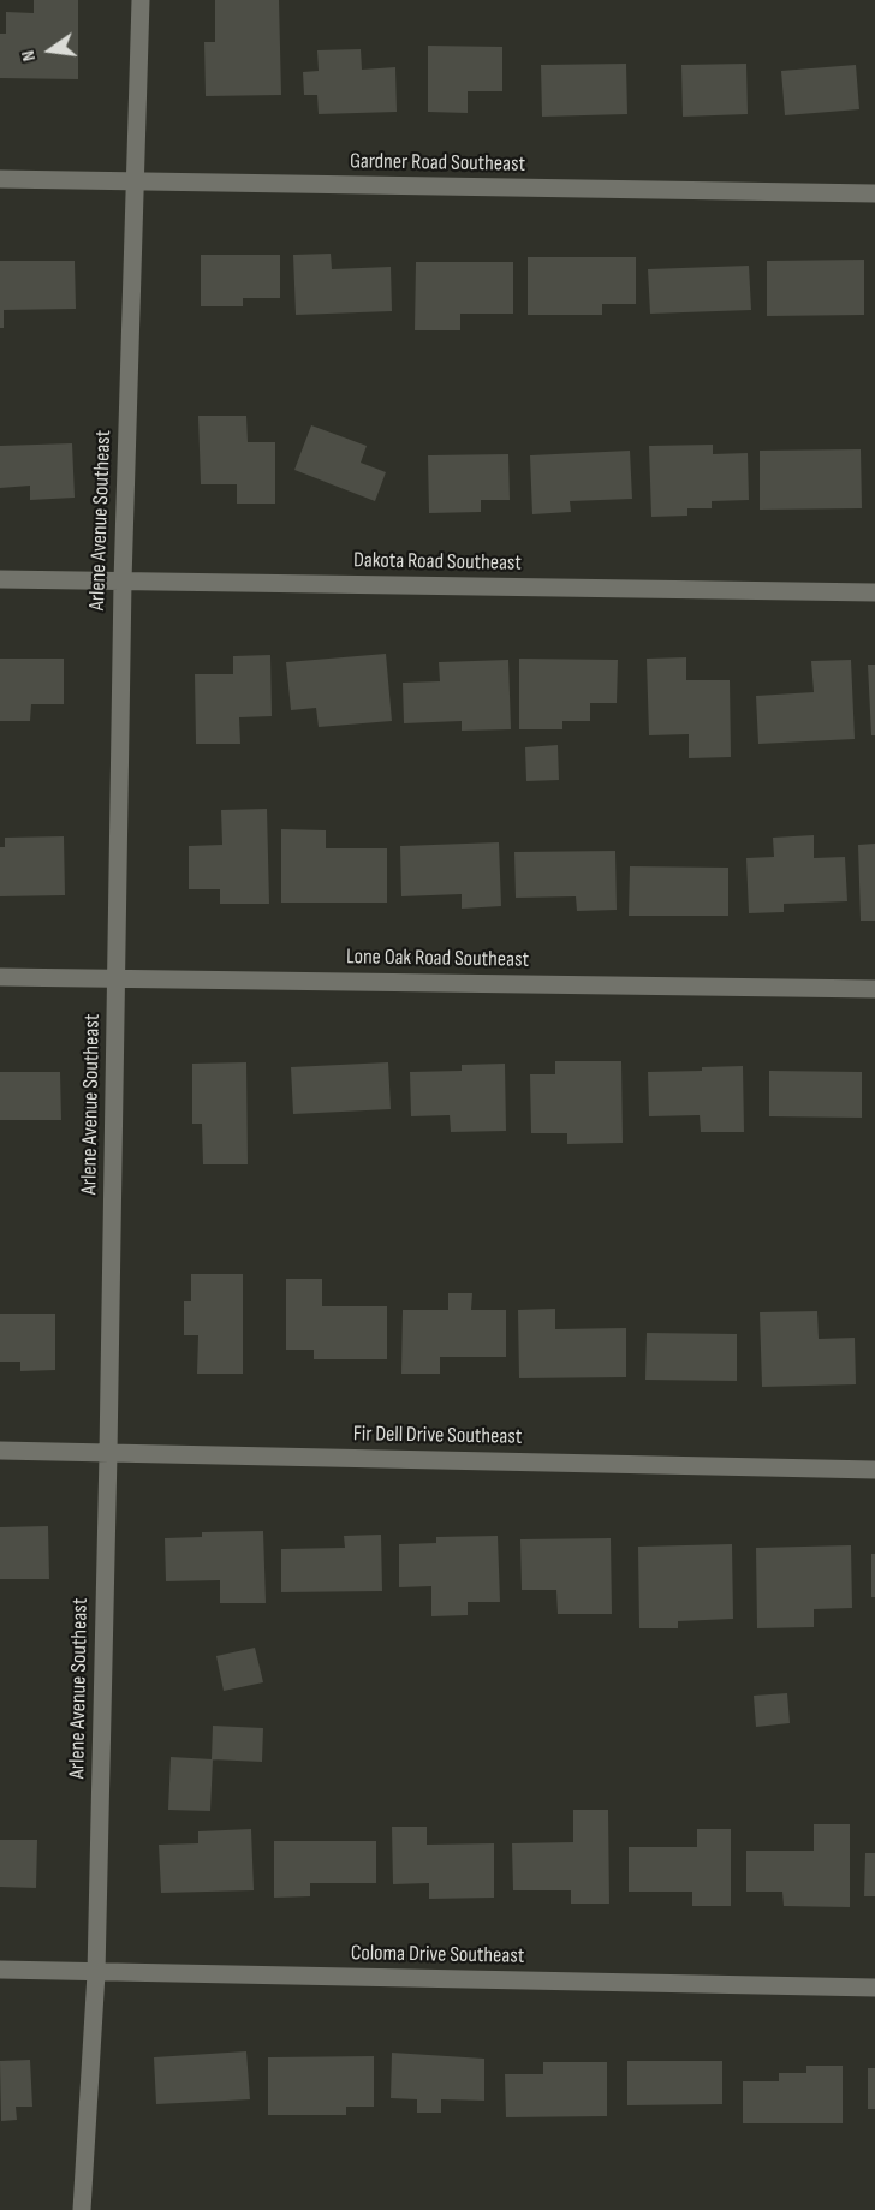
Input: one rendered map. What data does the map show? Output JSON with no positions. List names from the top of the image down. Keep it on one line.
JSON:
{"streets":{"street":["Gardner Road Southeast","Arlene Avenue Southeast","Dakota Road Southeast","Lone Oak Road Southeast","Fir Dell Drive Southeast","Coloma Drive Southeast"]},"crossings":[["Gardner Road Southeast","Arlene Avenue Southeast"],["Arlene Avenue Southeast","Dakota Road Southeast"],["Arlene Avenue Southeast","Lone Oak Road Southeast"],["Arlene Avenue Southeast","Fir Dell Drive Southeast"],["Arlene Avenue Southeast","Coloma Drive Southeast"]],"north":"left"}
